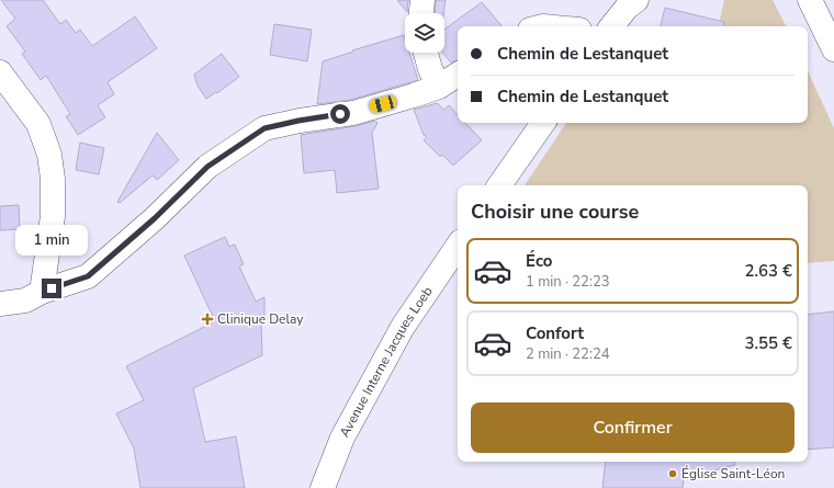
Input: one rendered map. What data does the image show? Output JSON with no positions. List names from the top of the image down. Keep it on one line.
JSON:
{"streets":{"street":["Avenue Interne Jacques Loeb"]},"places":{"health":["Clinique Delay"],"other":["Église Saint-Léon"]},"page":{"banner":["Chemin de Lestanquet","Chemin de Lestanquet"],"heading":"Choisir une course","bubble":"1 min","list":[{"name":"Éco","note":"1 min · 22:23","value":"2.63 €"},{"name":"Confort","note":"2 min · 22:24","value":"3.55 €"}],"buttons":"Confirmer"}}
